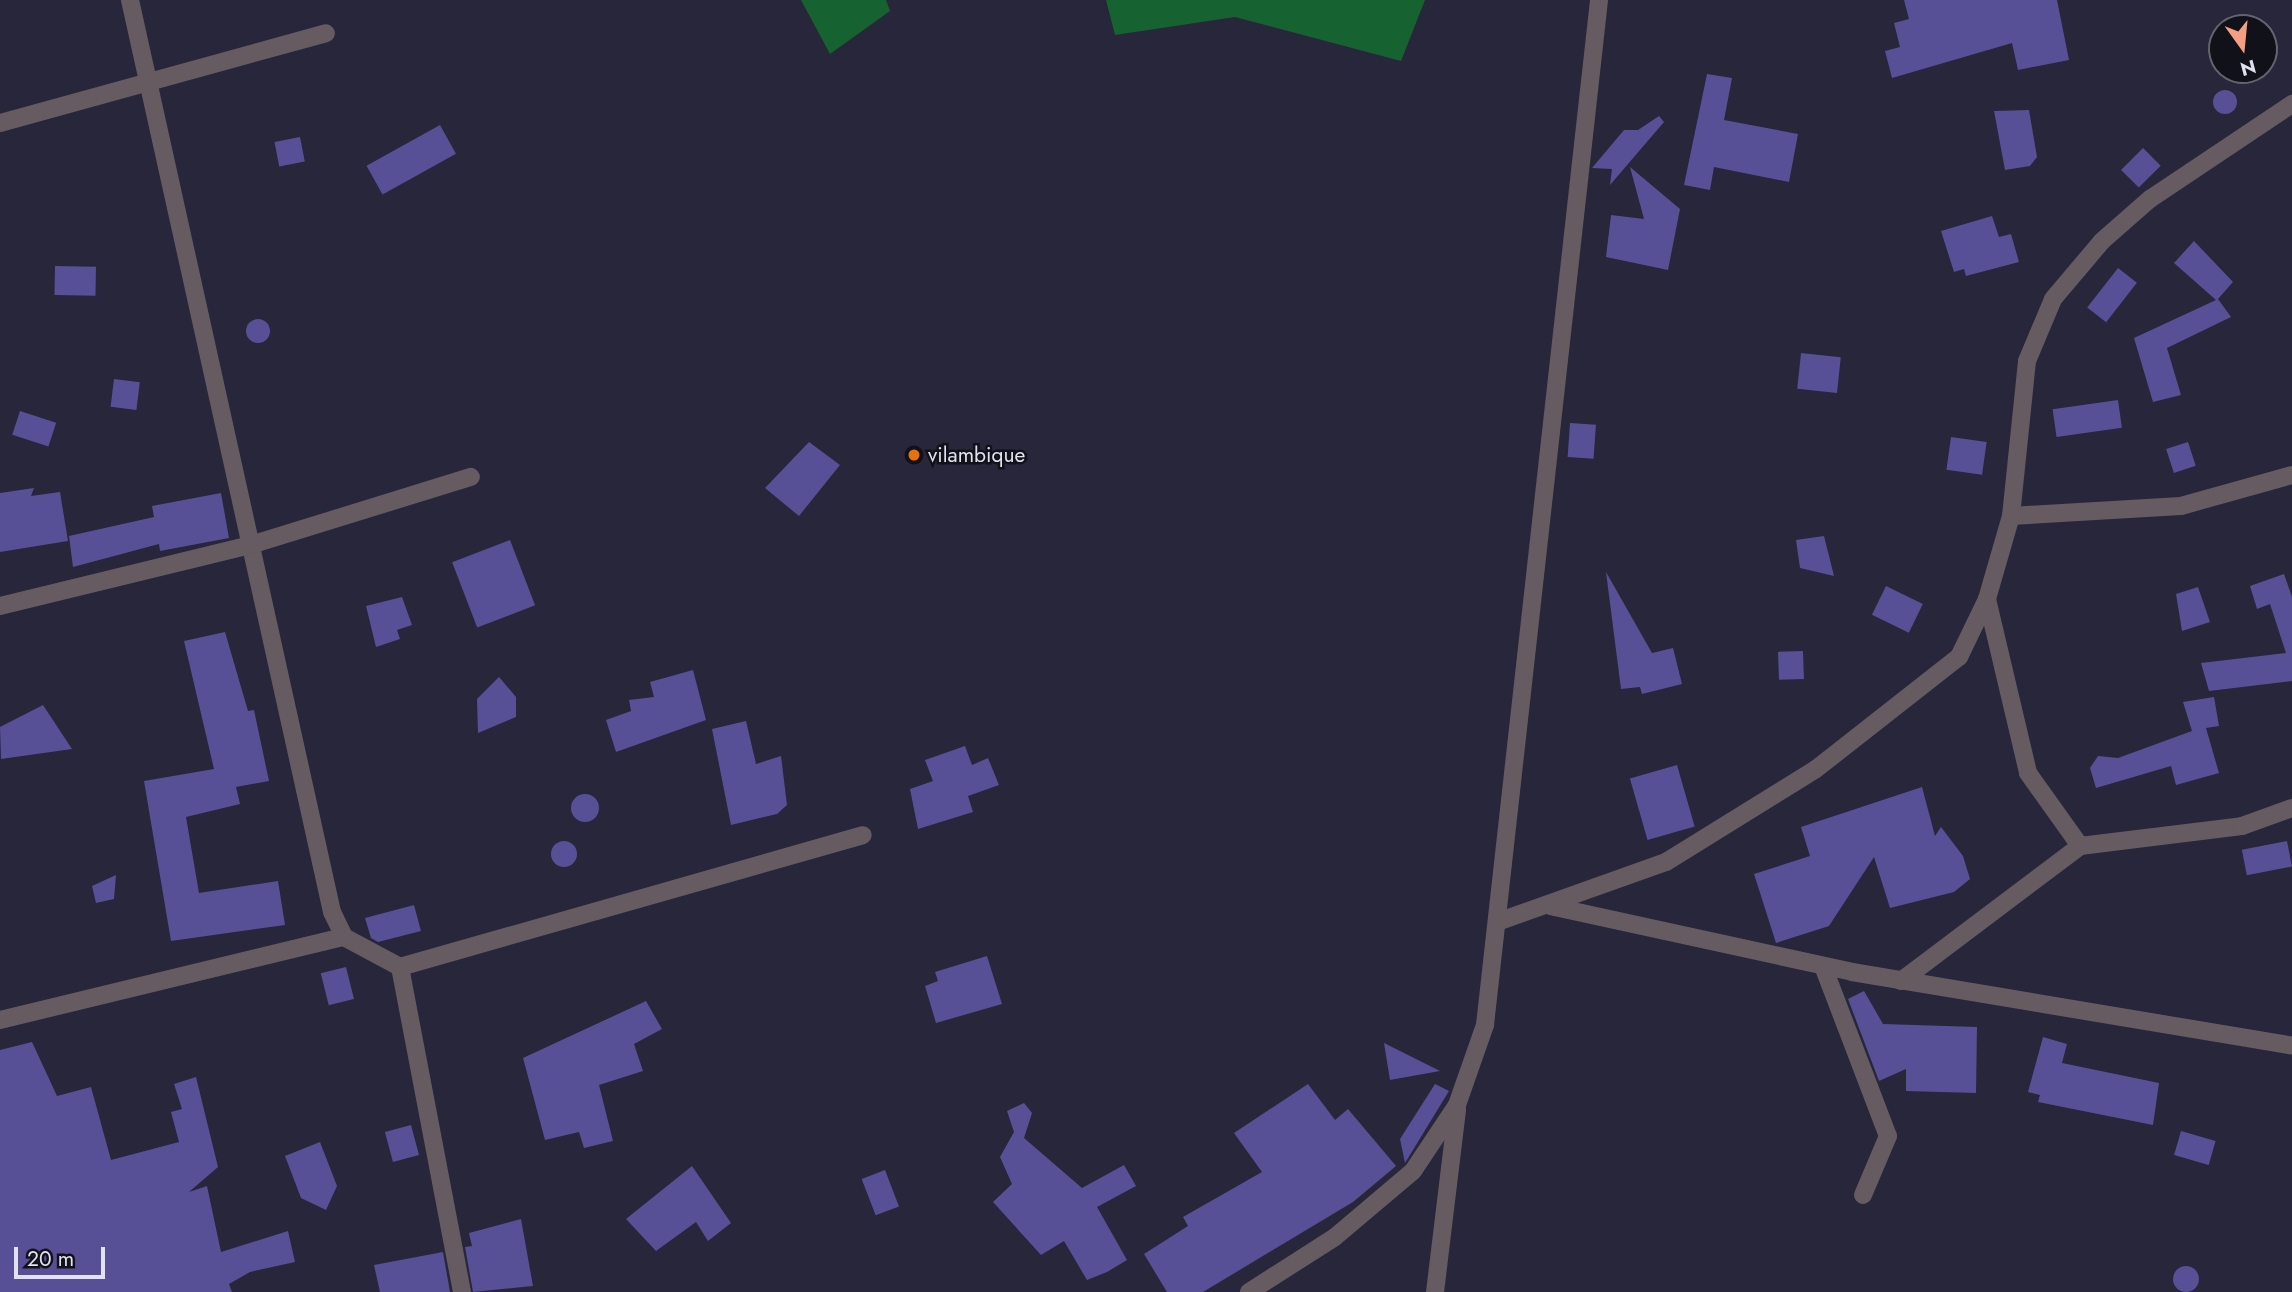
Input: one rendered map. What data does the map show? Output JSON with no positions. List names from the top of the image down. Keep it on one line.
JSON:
{"places":["vilambique"],"scale_bar":"20 m","north":"bottom"}
